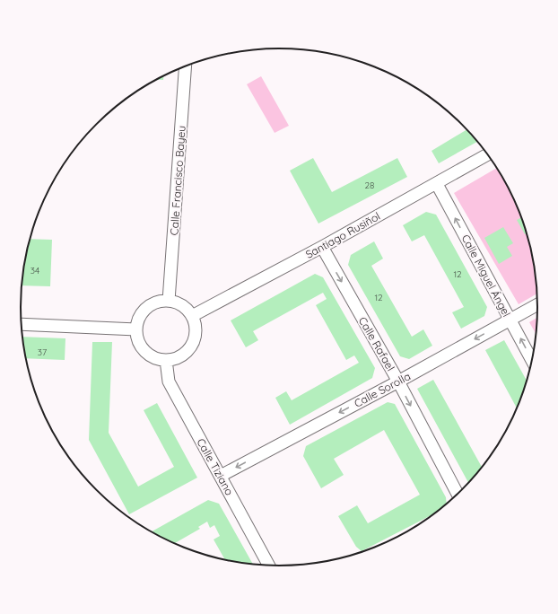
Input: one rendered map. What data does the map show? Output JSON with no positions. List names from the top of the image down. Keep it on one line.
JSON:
{"streets":{"street":["Calle Francisco Bayeu","Santiago Rusiñol","Calle Miguel Ángel","Calle Rafael","Calle Sorolla","Calle Tiziano"]},"crossings":[["Calle Francisco Bayeu","Santiago Rusiñol"],["Calle Francisco Bayeu","Calle Tiziano"],["Santiago Rusiñol","Calle Miguel Ángel"],["Santiago Rusiñol","Calle Rafael"],["Santiago Rusiñol","Calle Tiziano"],["Calle Miguel Ángel","Calle Sorolla"],["Calle Rafael","Calle Sorolla"],["Calle Sorolla","Calle Tiziano"]],"one_way":["Calle Miguel Ángel","Calle Rafael","Calle Sorolla"],"house_numbers":["28","34","12","12","37"]}
